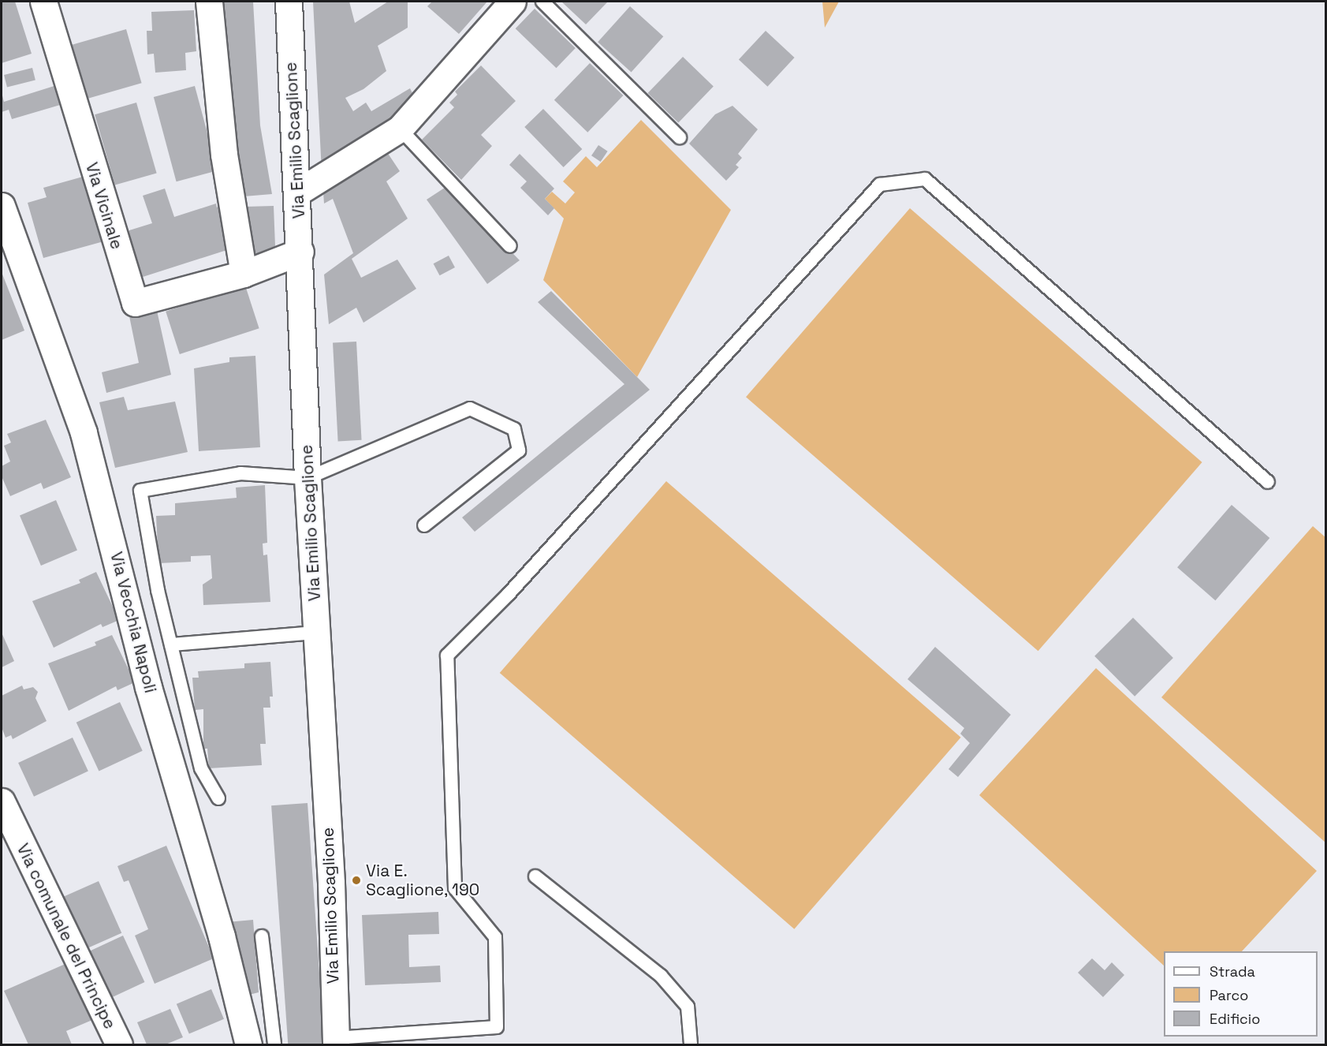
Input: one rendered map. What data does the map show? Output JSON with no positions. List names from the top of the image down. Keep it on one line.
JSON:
{"streets":{"street":["Via Emilio Scaglione","Via Vicinale","Via Vecchia Napoli","Via comunale del Principe"]},"crossings":[["Via Emilio Scaglione","Via Vicinale"]],"places":["Via E. Scaglione, 190"],"legend":["Strada","Parco","Edificio"]}
